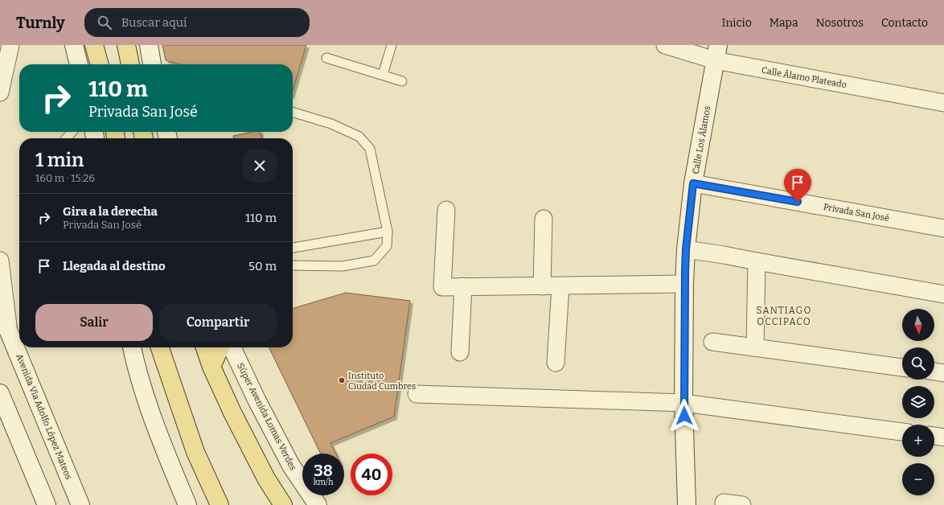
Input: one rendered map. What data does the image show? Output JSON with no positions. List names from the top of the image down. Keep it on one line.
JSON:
{"streets":{"main road":["Calle Los Álamos","Avenida Via Adolfo López Mateos","Súper Avenida Lomas Verdes"],"street":["Calle Álamo Plateado","Privada San José"]},"crossings":[["Calle Álamo Plateado","Calle Los Álamos"],["Calle Los Álamos","Privada San José"]],"districts":["SANTIAGO OCCIPACO"],"places":["Instituto Ciudad Cumbres"],"north":"bottom","page":{"header":"Turnly","search":"Buscar aquí","nav":["Inicio","Mapa","Nosotros","Contacto"],"turn":["110 m","Privada San José"],"heading":["1 min","160 m · 15:26"],"list":[{"name":"Gira a la derecha","note":"Privada San José","value":"110 m"},{"name":"Llegada al destino","value":"50 m"}],"buttons":["Salir","Compartir"],"map_buttons":["+","−"],"speed":"38 km/h","limit":"40"}}
